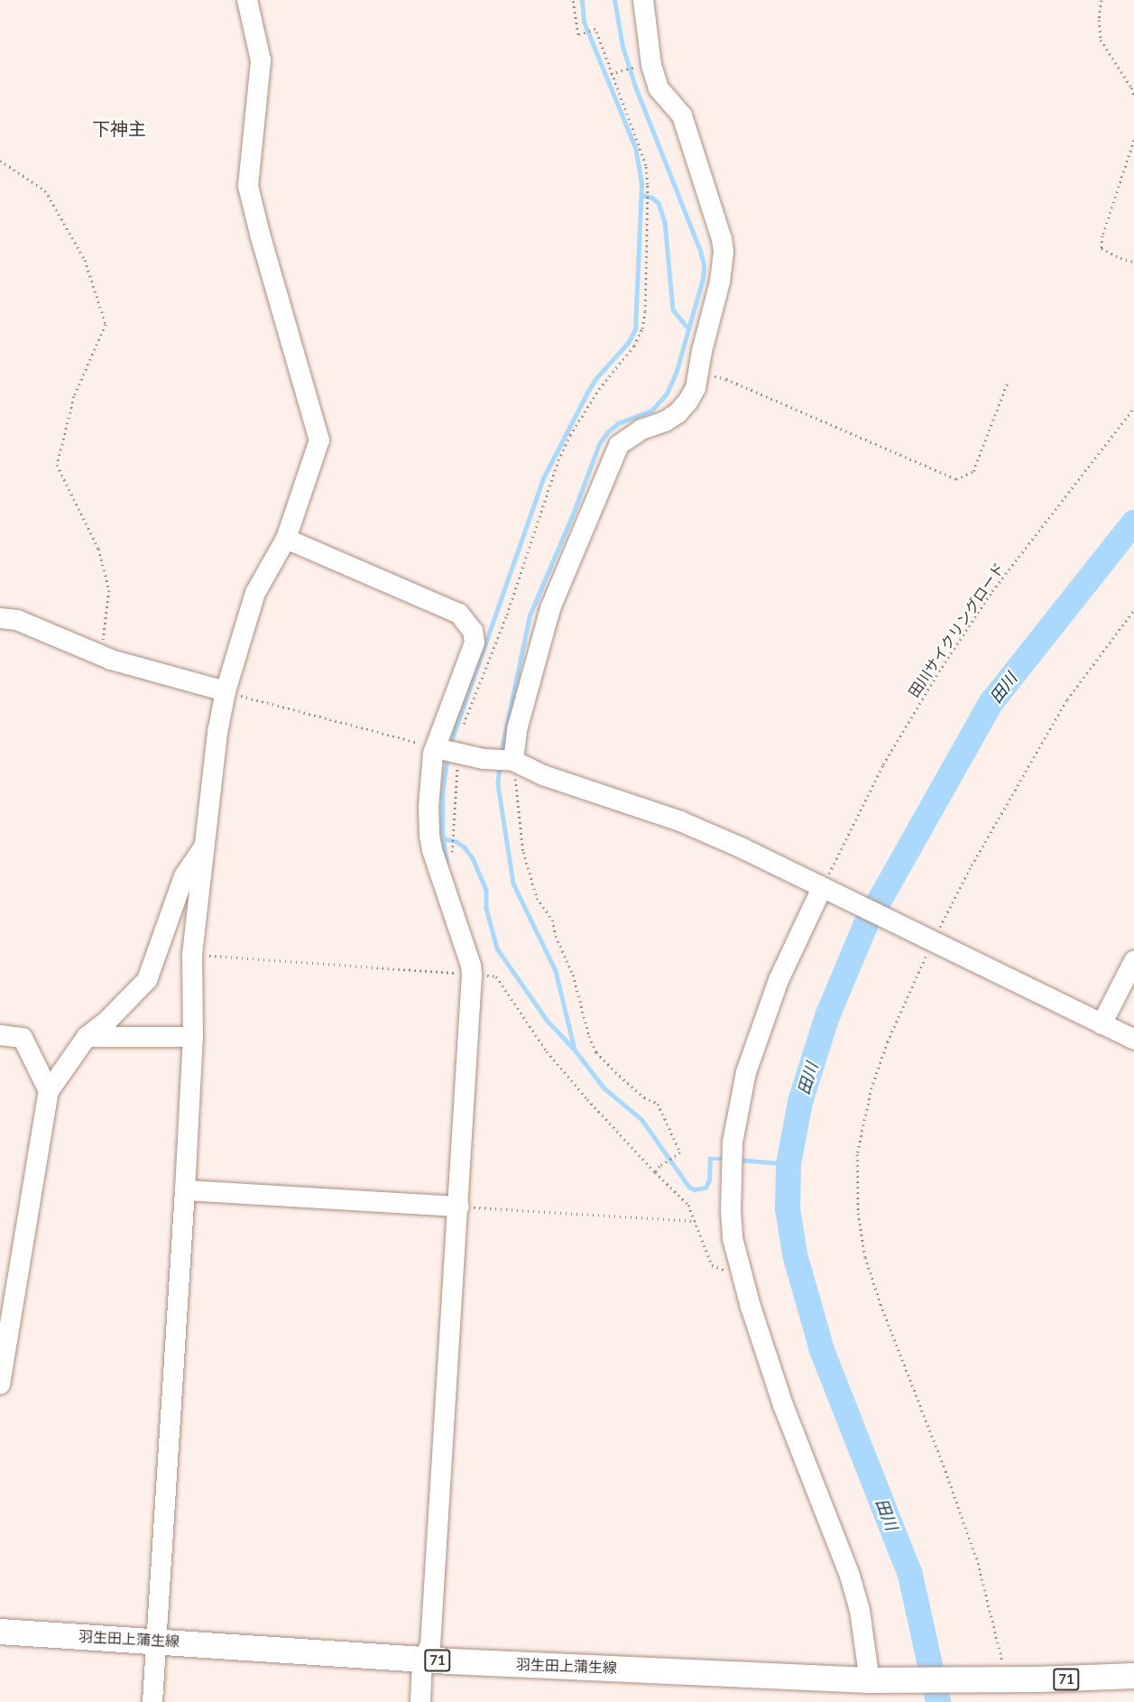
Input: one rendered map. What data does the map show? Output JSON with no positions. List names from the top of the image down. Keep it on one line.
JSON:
{"streets":{"main road":["羽生田上蒲生線","71"],"path":["田川サイクリングロード"]},"districts":["下神主"],"water":["田川"]}
